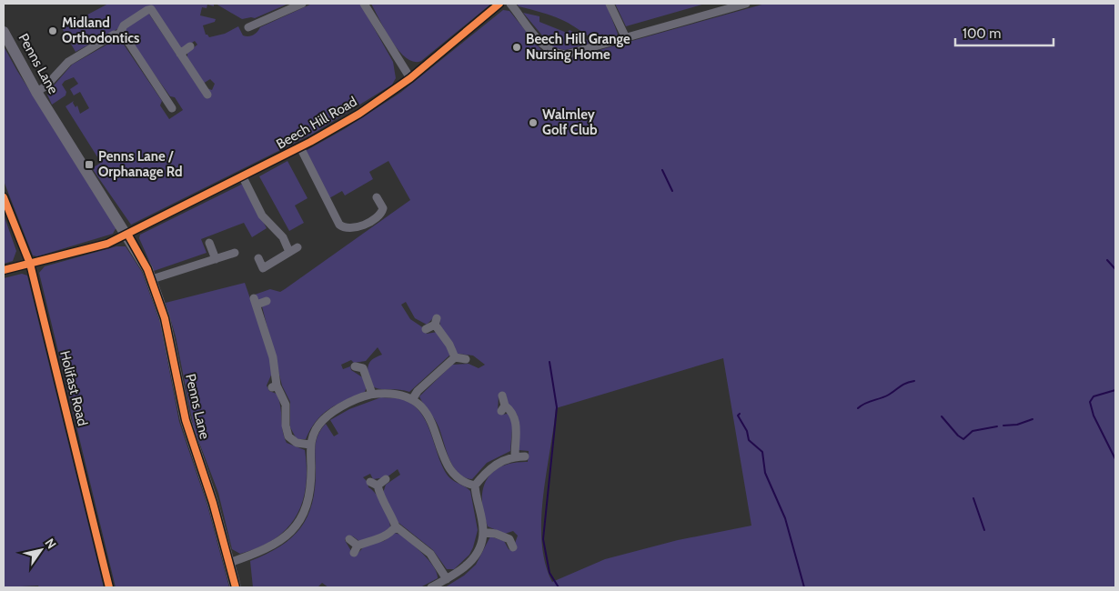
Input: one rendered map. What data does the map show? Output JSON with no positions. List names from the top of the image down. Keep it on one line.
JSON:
{"streets":{"main road":["Penns Lane"],"street":["Beech Hill Road","Holifast Road"]},"crossings":[["Penns Lane","Beech Hill Road"],["Beech Hill Road","Holifast Road"]],"places":{"other":["Midland Orthodontics","Beech Hill Grange Nursing Home","Walmley Golf Club"],"transit":["Penns Lane / Orphanage Rd"]},"scale_bar":"100 m","north":"top right"}
